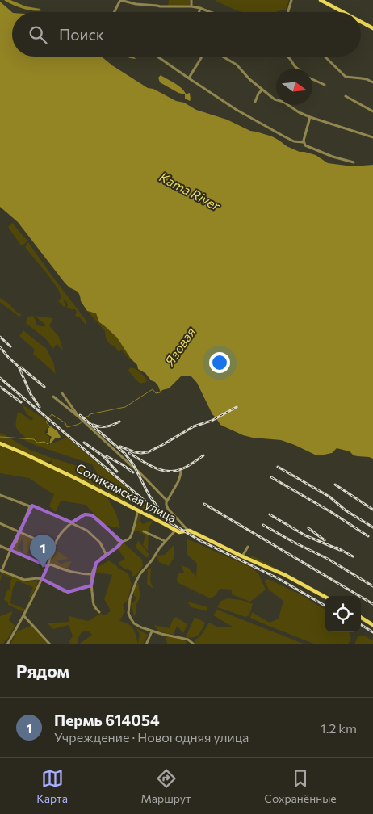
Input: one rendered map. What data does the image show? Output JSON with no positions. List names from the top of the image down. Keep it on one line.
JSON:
{"streets":{"main road":["Соликамская улица"]},"water":["Kama River","Язовая"],"north":"right","page":{"search":"Поиск","pins":"1","heading":"Рядом","list":[{"mark":"1","name":"Пермь 614054","note":"Учреждение · Новогодняя улица","value":"1.2 km"}],"nav":["Карта","Маршрут","Сохранённые"]}}
